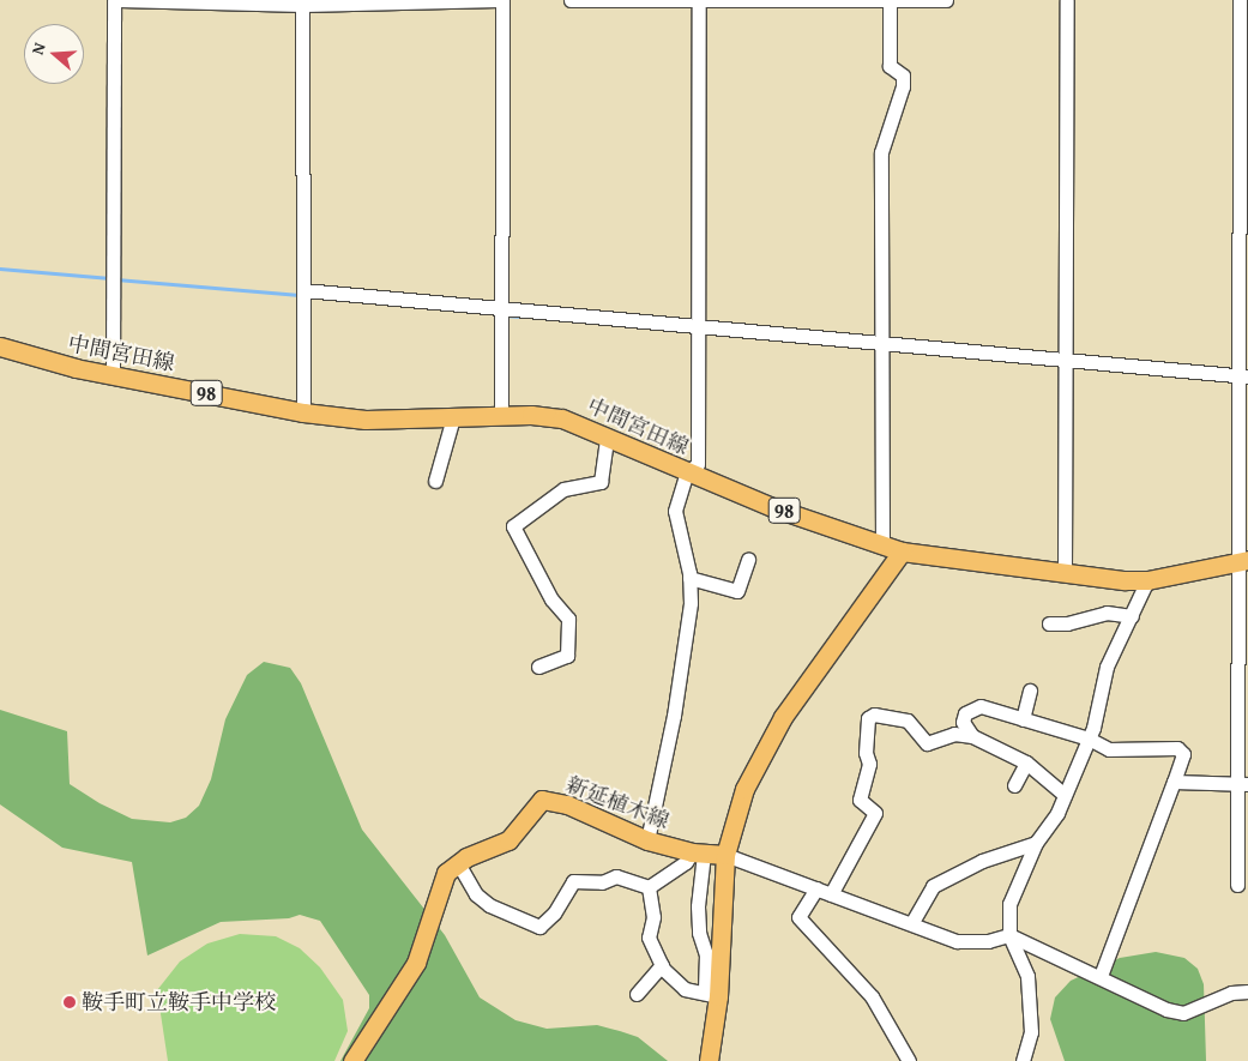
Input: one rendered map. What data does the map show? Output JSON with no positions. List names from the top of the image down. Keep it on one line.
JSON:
{"streets":{"main road":["中間宮田線","98","新延植木線"]},"places":["鞍手町立鞍手中学校"],"north":"left"}
